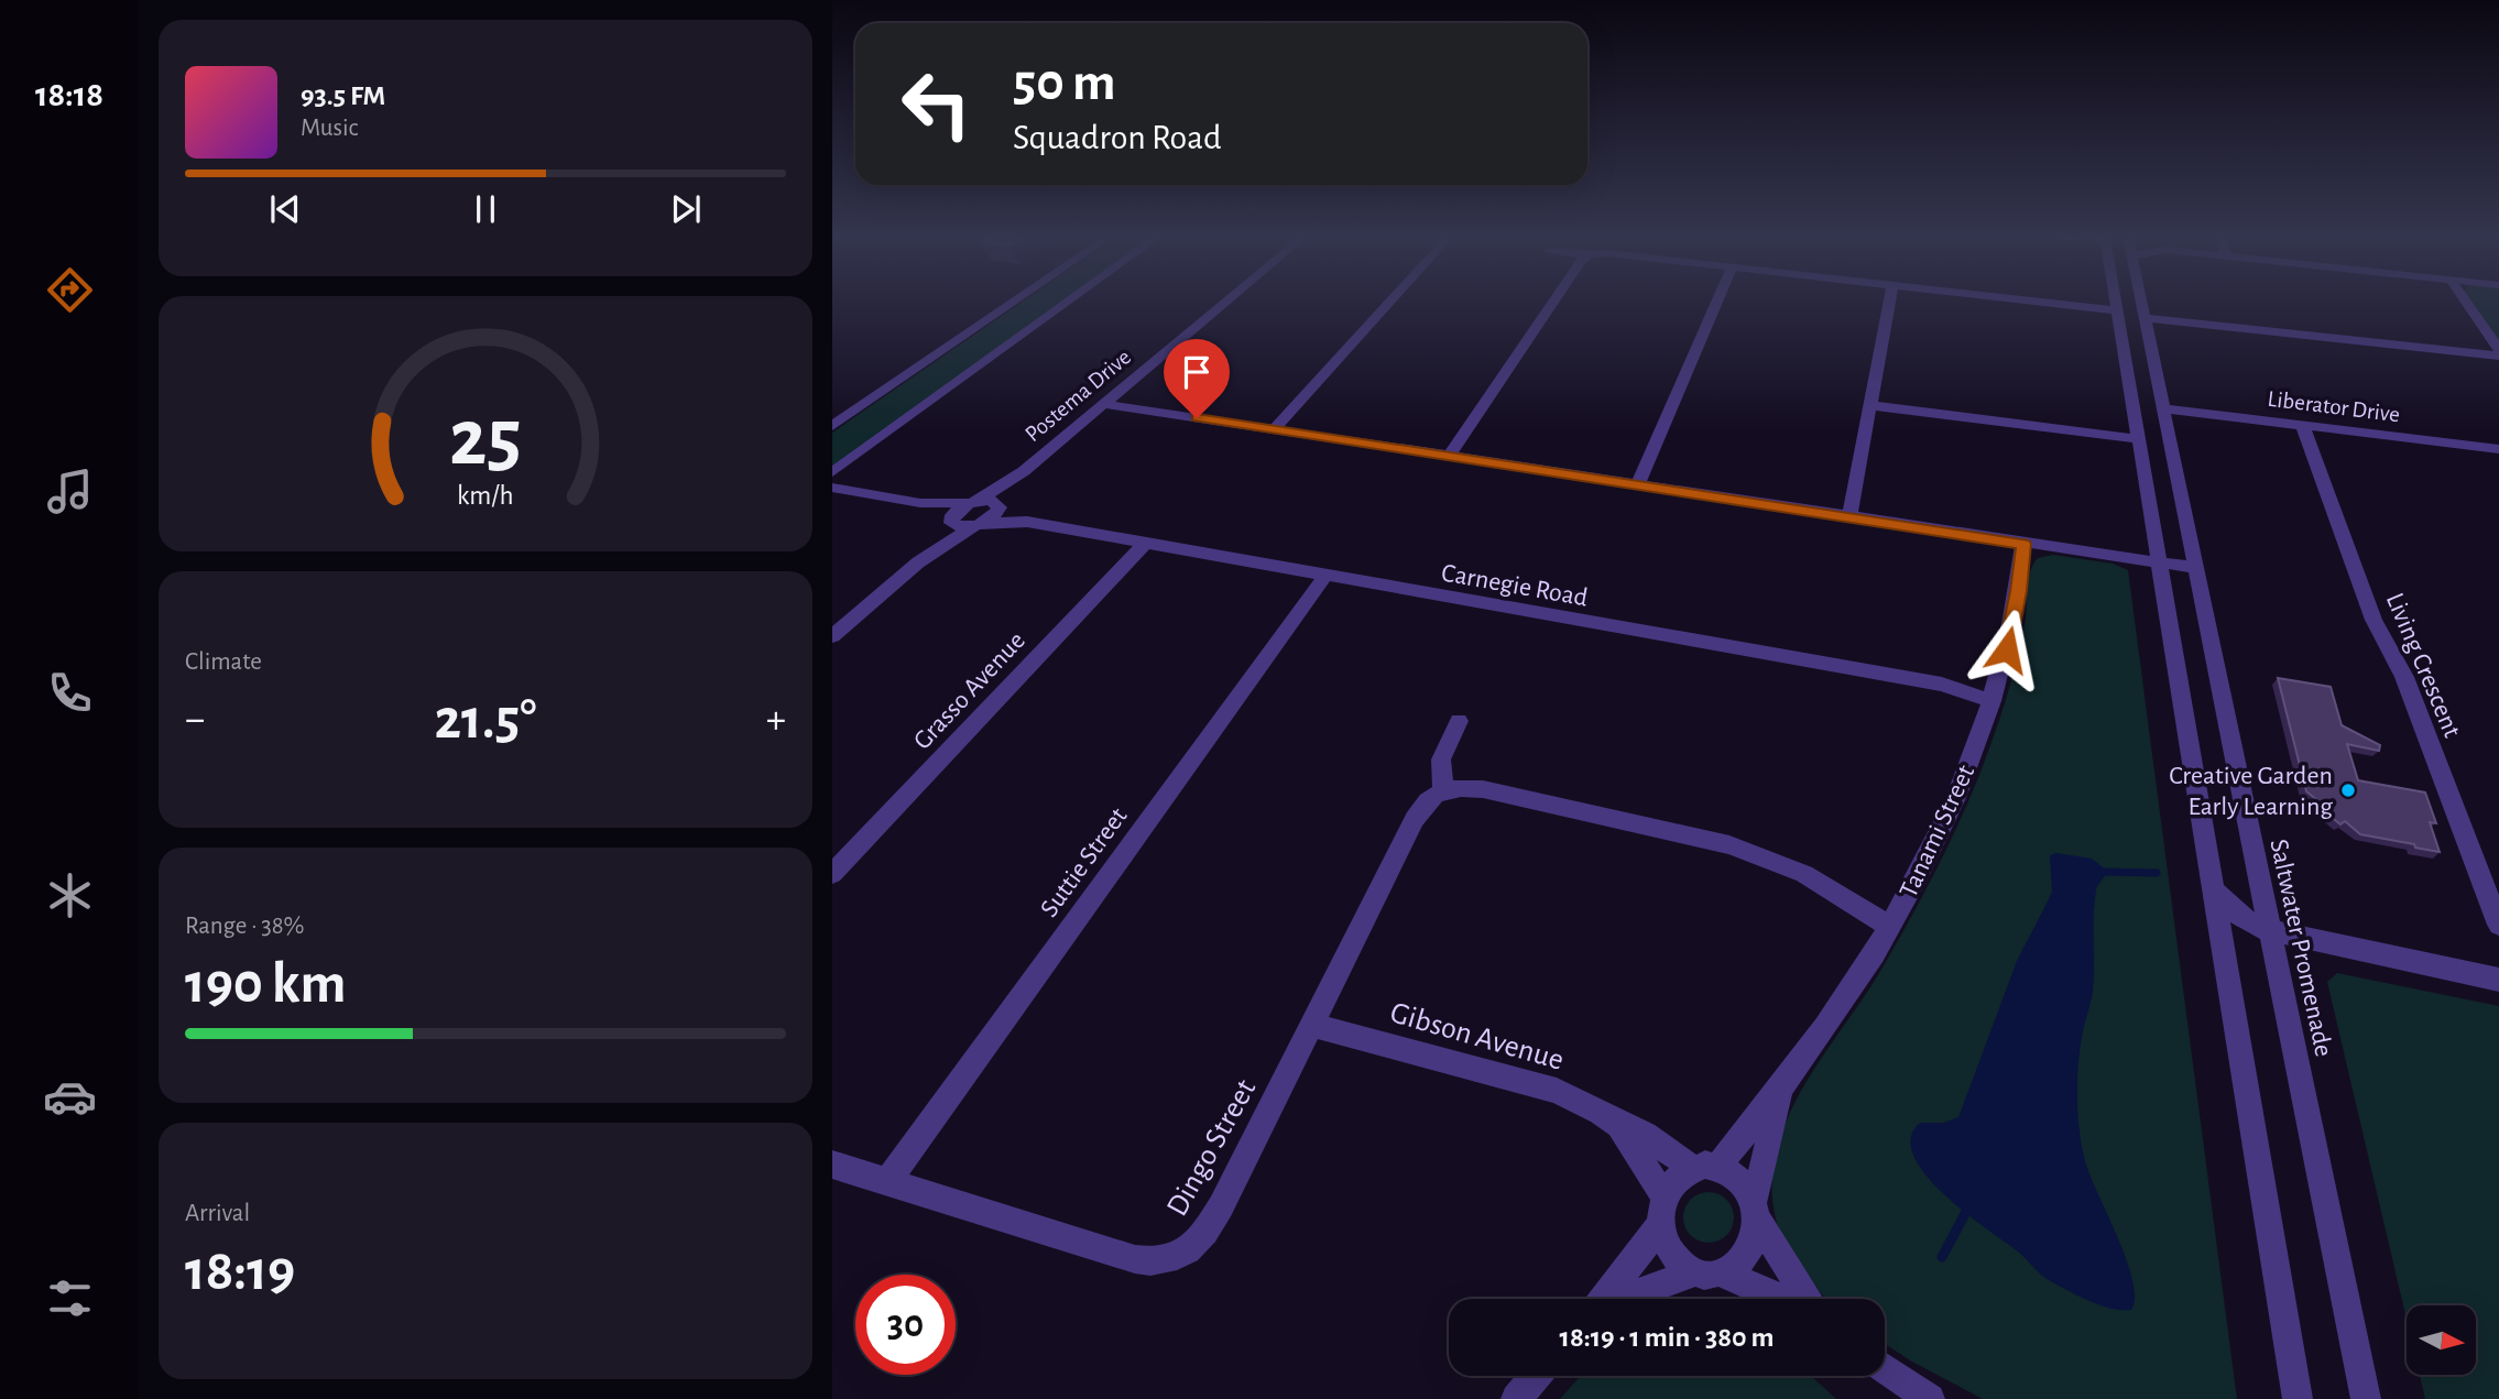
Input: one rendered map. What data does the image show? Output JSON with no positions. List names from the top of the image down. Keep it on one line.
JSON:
{"streets":{"street":["Postema Drive","Liberator Drive","Carnegie Road","Living Crescent","Grasso Avenue","Tanami Street","Suttie Street","Saltwater Promenade","Gibson Avenue","Dingo Street"]},"crossings":[["Postema Drive","Carnegie Road"],["Liberator Drive","Living Crescent"],["Liberator Drive","Saltwater Promenade"],["Carnegie Road","Grasso Avenue"],["Carnegie Road","Tanami Street"],["Carnegie Road","Suttie Street"],["Tanami Street","Gibson Avenue"],["Suttie Street","Dingo Street"],["Gibson Avenue","Dingo Street"]],"places":["Creative Garden Early Learning"],"north":"right","page":{"tabs":"18:18","turn":["50 m","Squadron Road"],"song":["93.5 FM","Music"],"tile":["Climate",["Range · 38%","190 km"],["Arrival","18:19"]],"heat":["−","21.5°","+"],"limit":"30","trip":"18:19 · 1 min · 380 m","gauge":["25","km/h"]}}
